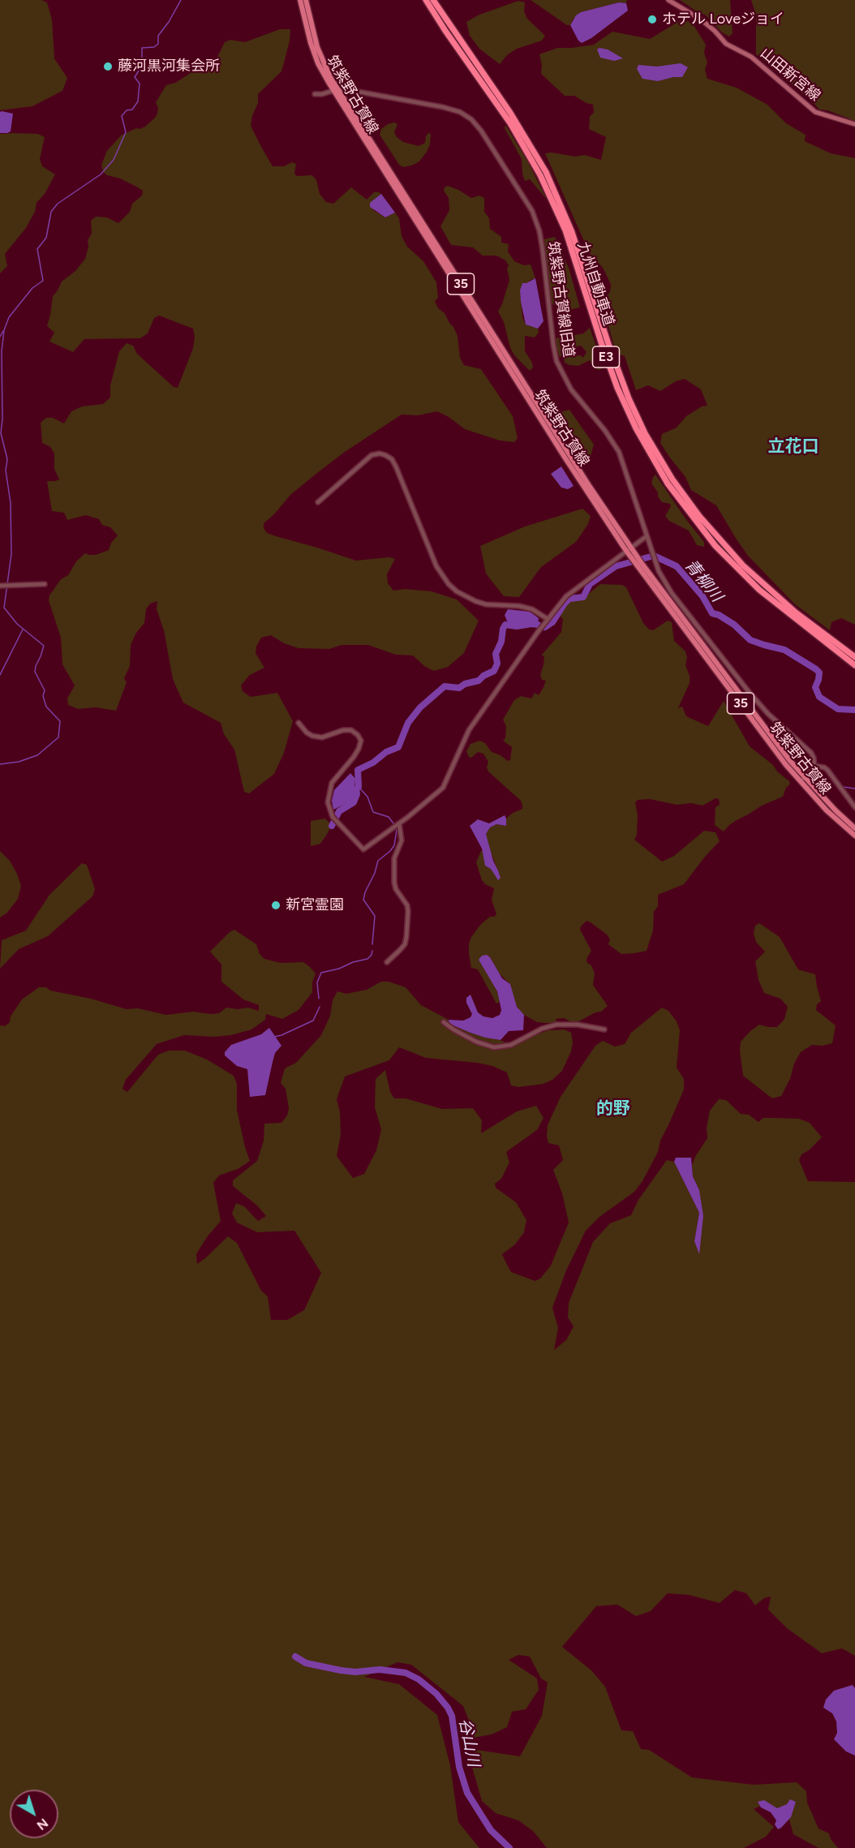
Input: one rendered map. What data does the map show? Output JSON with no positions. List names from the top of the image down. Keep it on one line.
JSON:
{"streets":{"highway":["九州自動車道","E3"],"main road":["山田新宮線","筑紫野古賀線","35"],"street":["筑紫野古賀線旧道"]},"crossings":[["筑紫野古賀線","筑紫野古賀線旧道"]],"districts":["立花口","的野"],"water":["青柳川","谷山川"],"places":["ホテル Loveジョイ","藤河黒河集会所","新宮霊園"],"north":"bottom right"}
